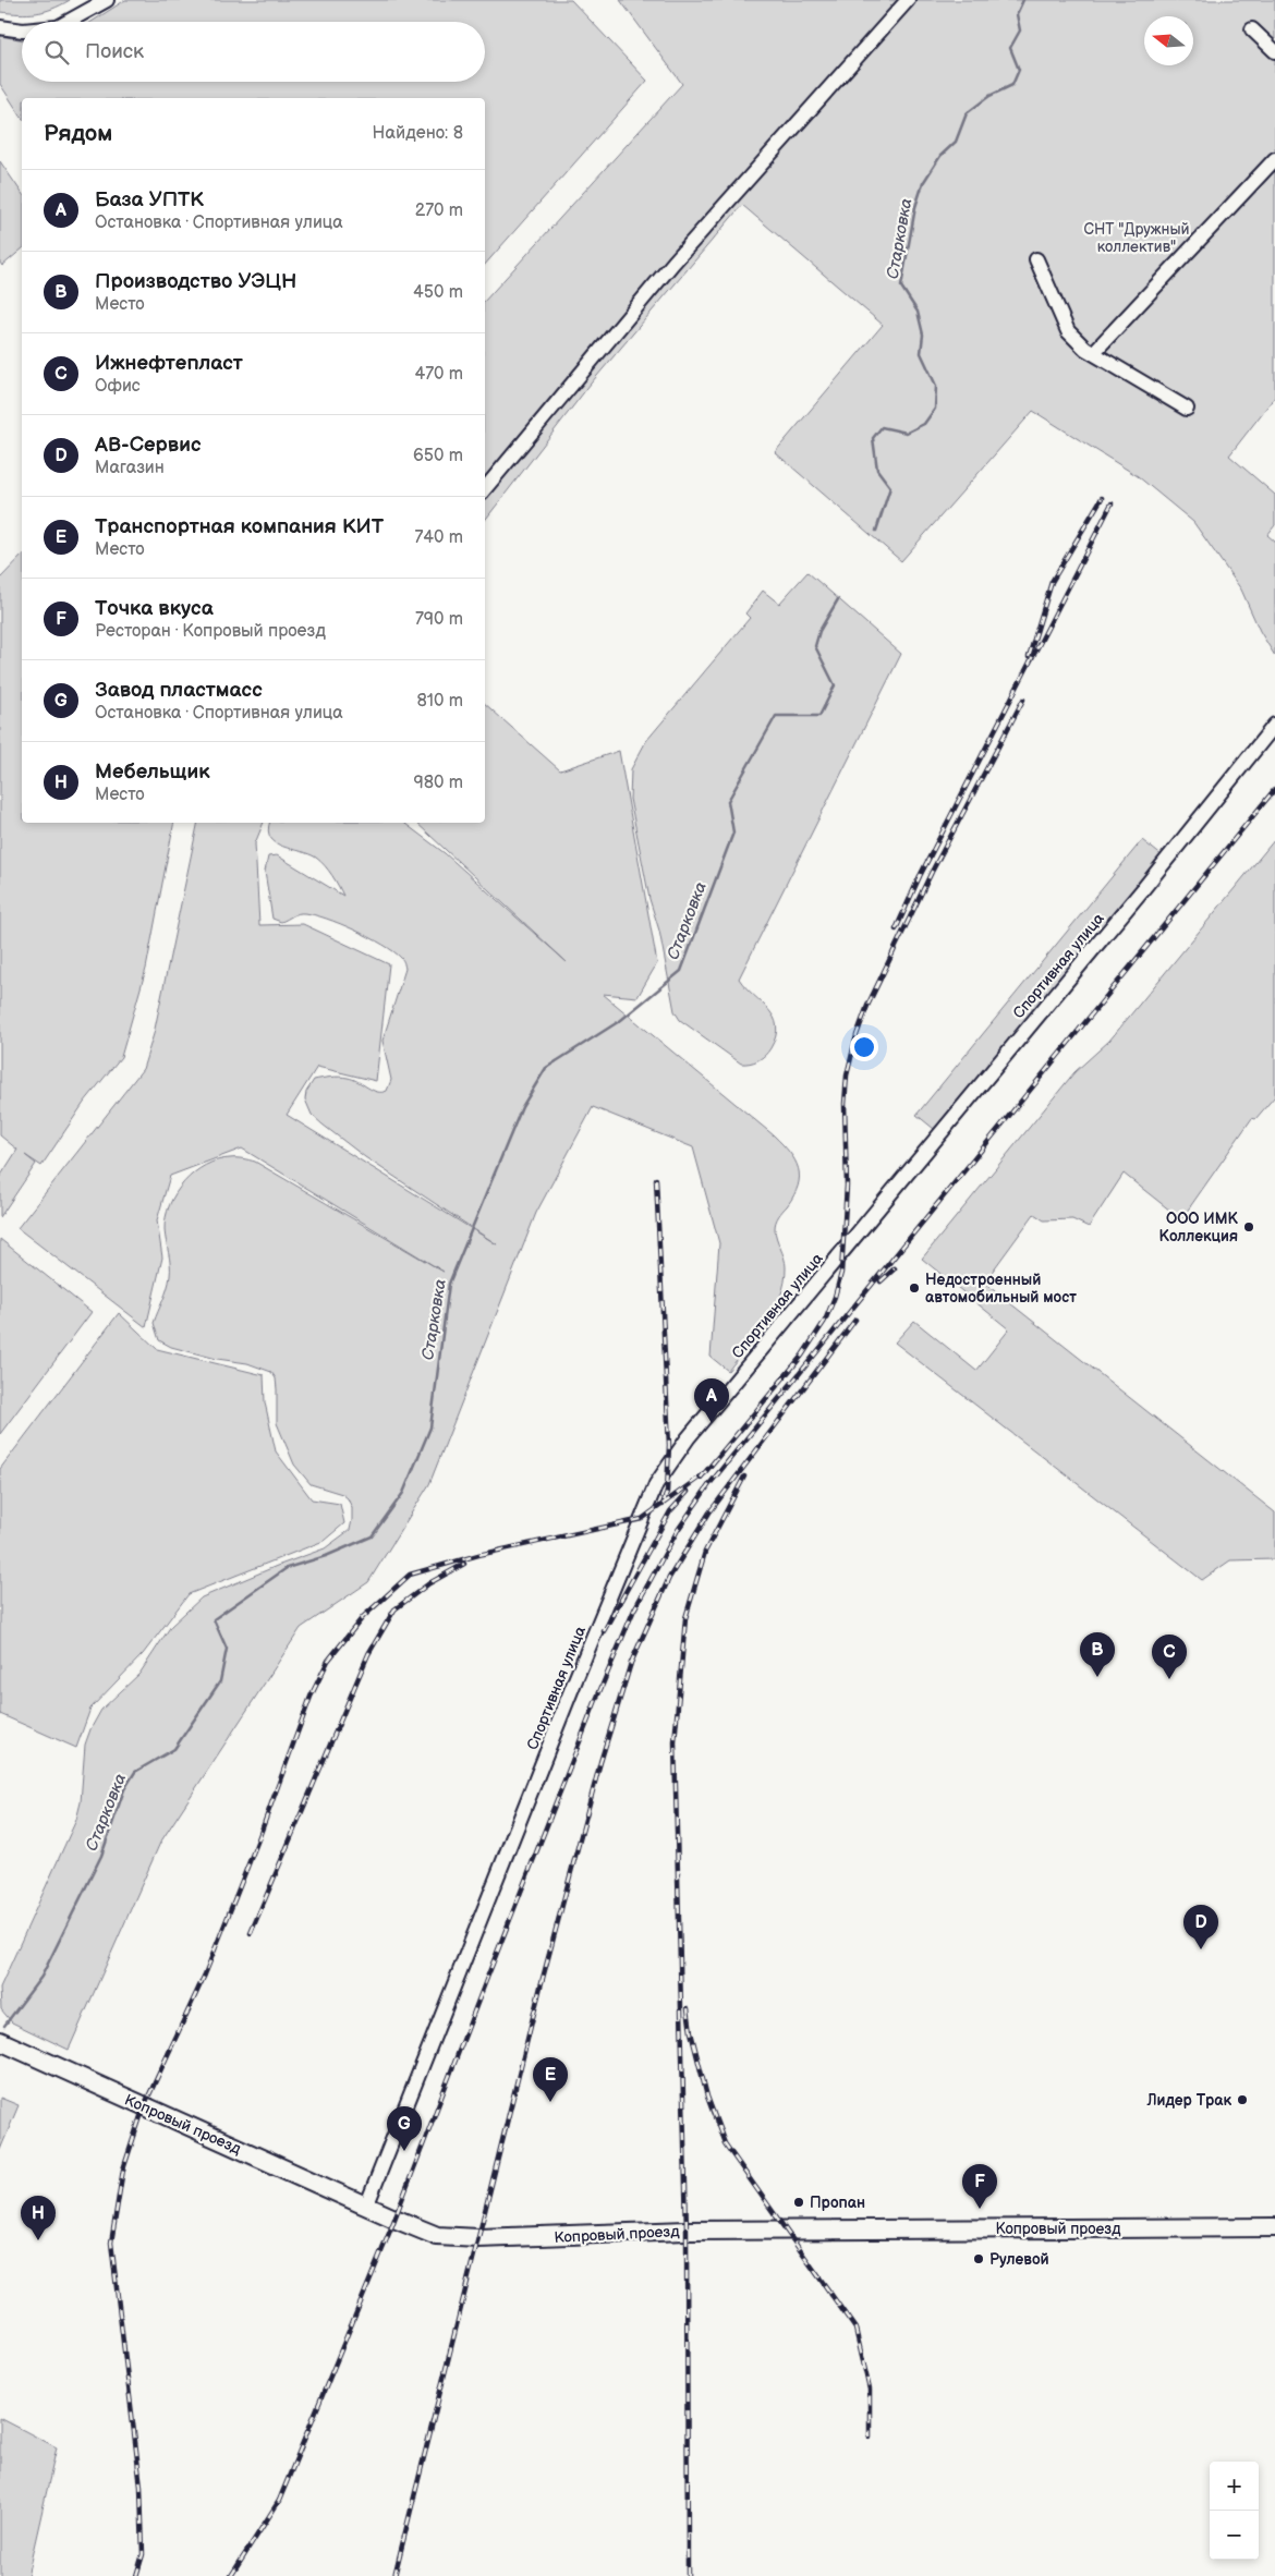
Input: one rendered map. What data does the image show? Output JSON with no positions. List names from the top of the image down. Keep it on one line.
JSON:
{"streets":{"main road":["Копровый проезд"],"street":["Спортивная улица"]},"crossings":[["Спортивная улица","Копровый проезд"]],"water":["Старковка"],"parks":["СНТ \"Дружный коллектив\""],"places":["ООО ИМК Коллекция","Недостроенный автомобильный мост","Лидер Трак","Пропан","Рулевой"],"north":"left","page":{"search":"Поиск","heading":["Рядом","Найдено: 8"],"list":[{"mark":"A","name":"База УПТК","note":"Остановка · Спортивная улица","value":"270 m"},{"mark":"B","name":"Производство УЭЦН","note":"Место","value":"450 m"},{"mark":"C","name":"Ижнефтепласт","note":"Офис","value":"470 m"},{"mark":"D","name":"АВ-Сервис","note":"Магазин","value":"650 m"},{"mark":"E","name":"Транспортная компания КИТ","note":"Место","value":"740 m"},{"mark":"F","name":"Точка вкуса","note":"Ресторан · Копровый проезд","value":"790 m"},{"mark":"G","name":"Завод пластмасс","note":"Остановка · Спортивная улица","value":"810 m"},{"mark":"H","name":"Мебельщик","note":"Место","value":"980 m"}],"pins":["A","B","C","D","E","G","F","H"],"map_buttons":["+","−"]}}
